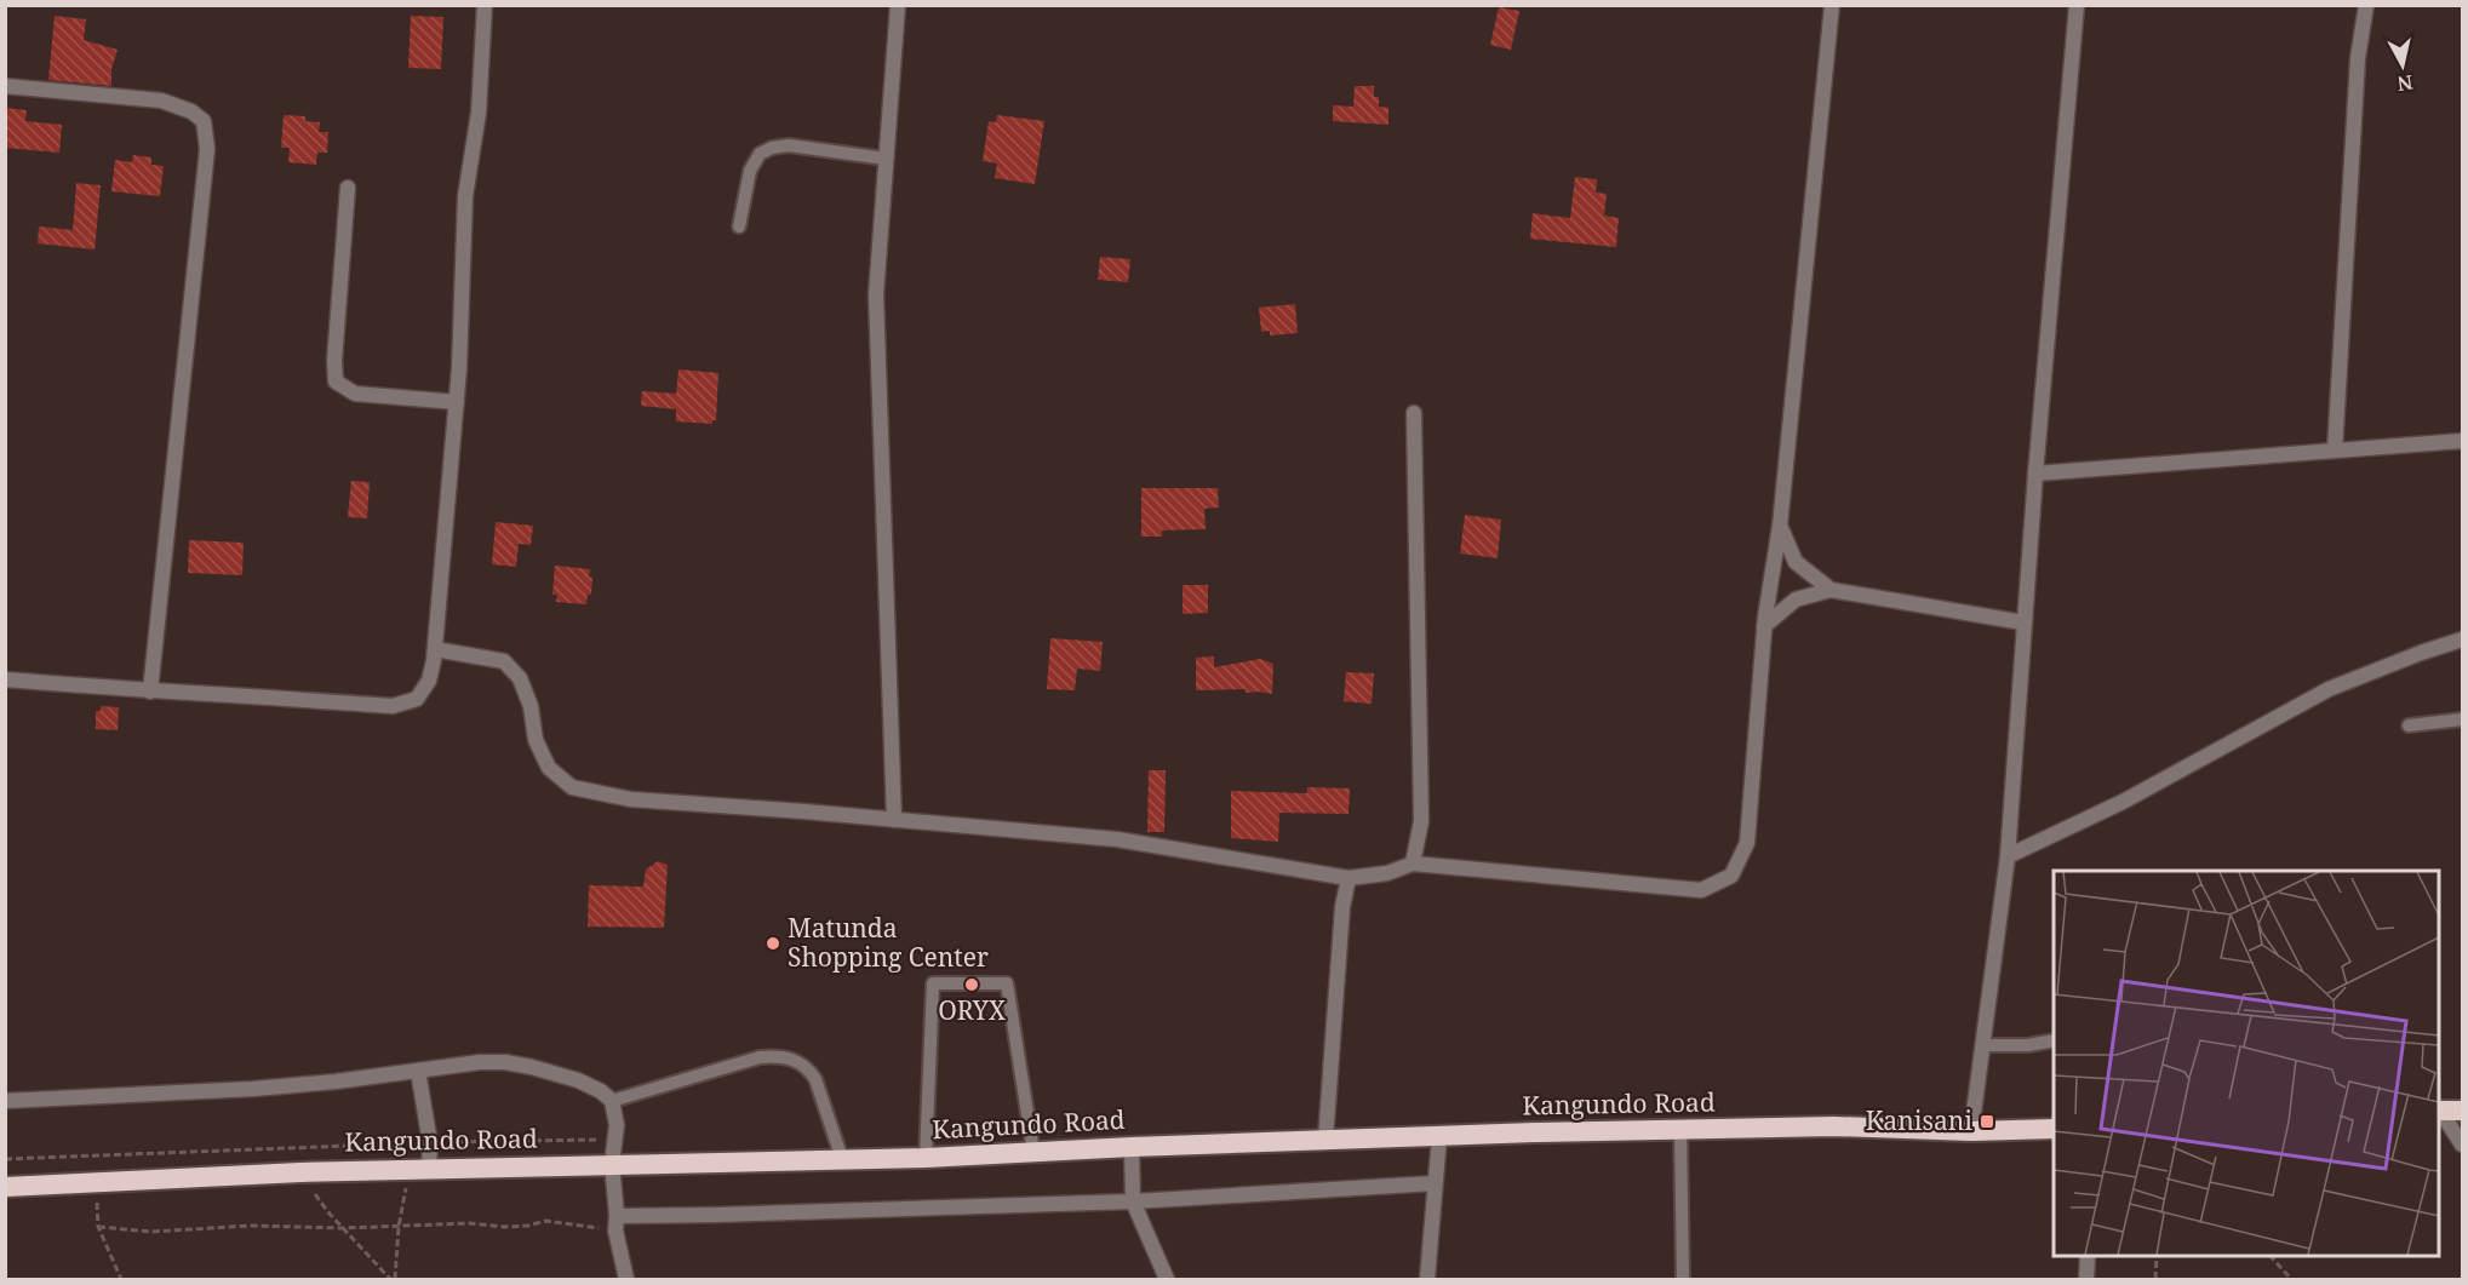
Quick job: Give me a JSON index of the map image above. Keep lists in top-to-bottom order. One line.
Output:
{"streets":{"highway":["Kangundo Road"]},"places":{"other":["Matunda Shopping Center","ORYX"],"transit":["Kanisani"]},"north":"bottom"}
